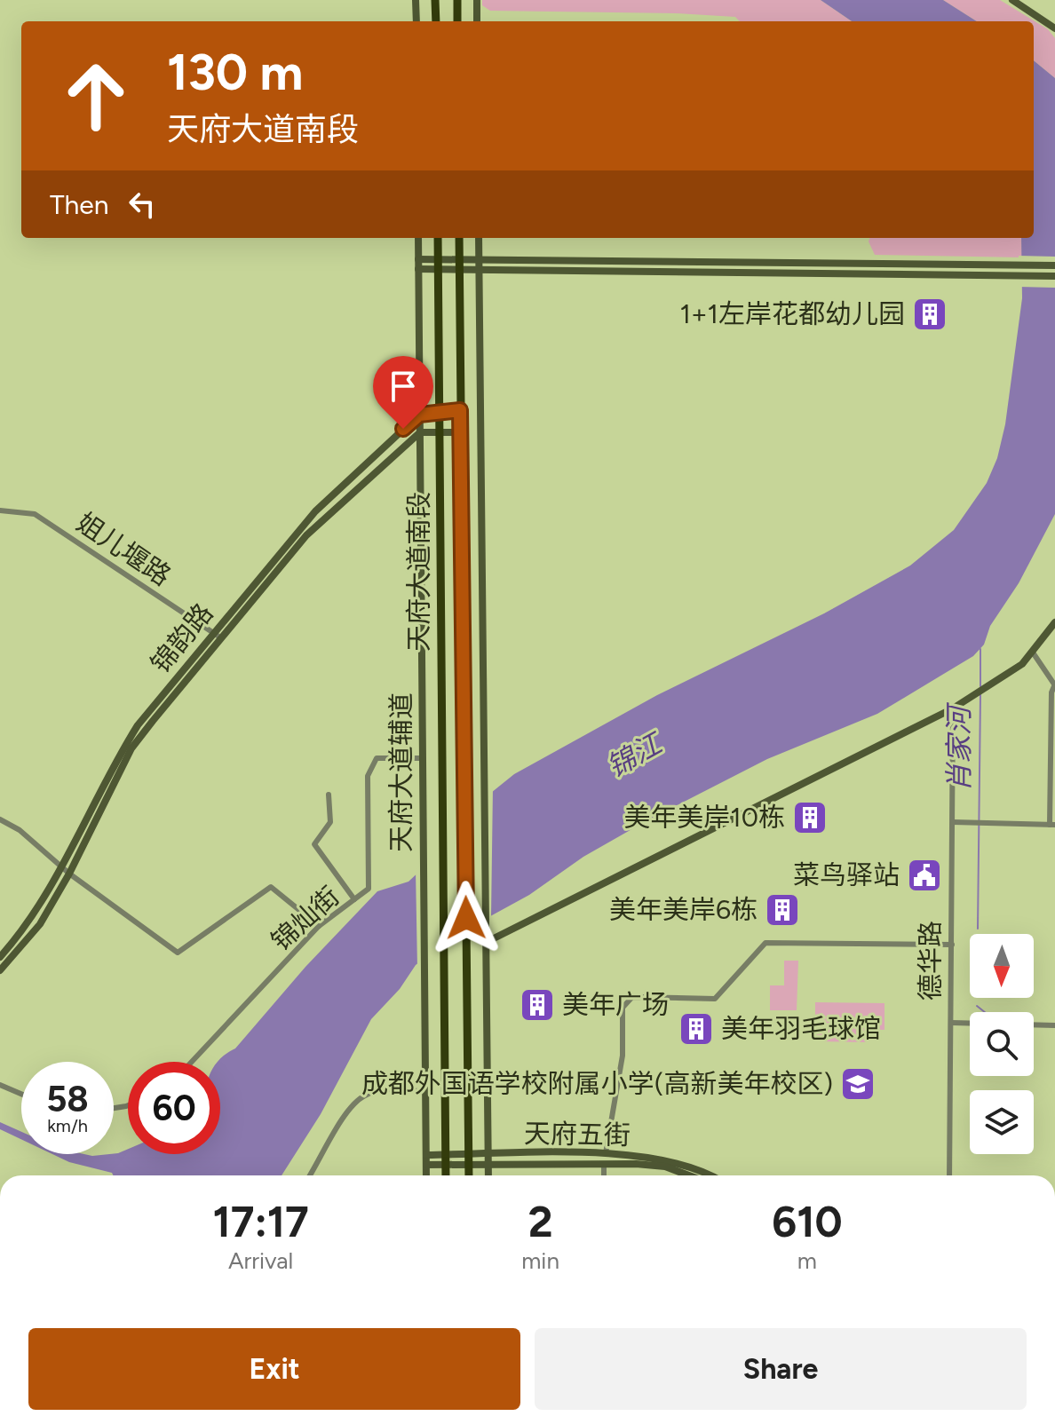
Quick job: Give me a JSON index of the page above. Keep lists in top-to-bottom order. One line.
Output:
{"streets":{"main road":["天府大道南段"],"street":["姐儿堰路","锦韵路","天府大道辅道","锦灿街","德华路","天府五街"]},"crossings":[["姐儿堰路","锦韵路"],["天府大道南段","天府五街"],["锦韵路","天府大道辅道"],["天府大道辅道","锦灿街"],["天府大道辅道","天府五街"]],"water":["肖家河","锦江"],"places":{"building":["1+1左岸花都幼儿园","美年美岸10栋","美年美岸6栋","美年广场","美年羽毛球馆"],"public building":["菜鸟驿站"],"school or university":["成都外国语学校附属小学(高新美年校区)"]},"north":"bottom","page":{"turn":["130 m","天府大道南段"],"then":"Then","speed":"58 km/h","limit":"60","eta":["17:17","Arrival","2","min","610","m"],"buttons":["Exit","Share"]}}
